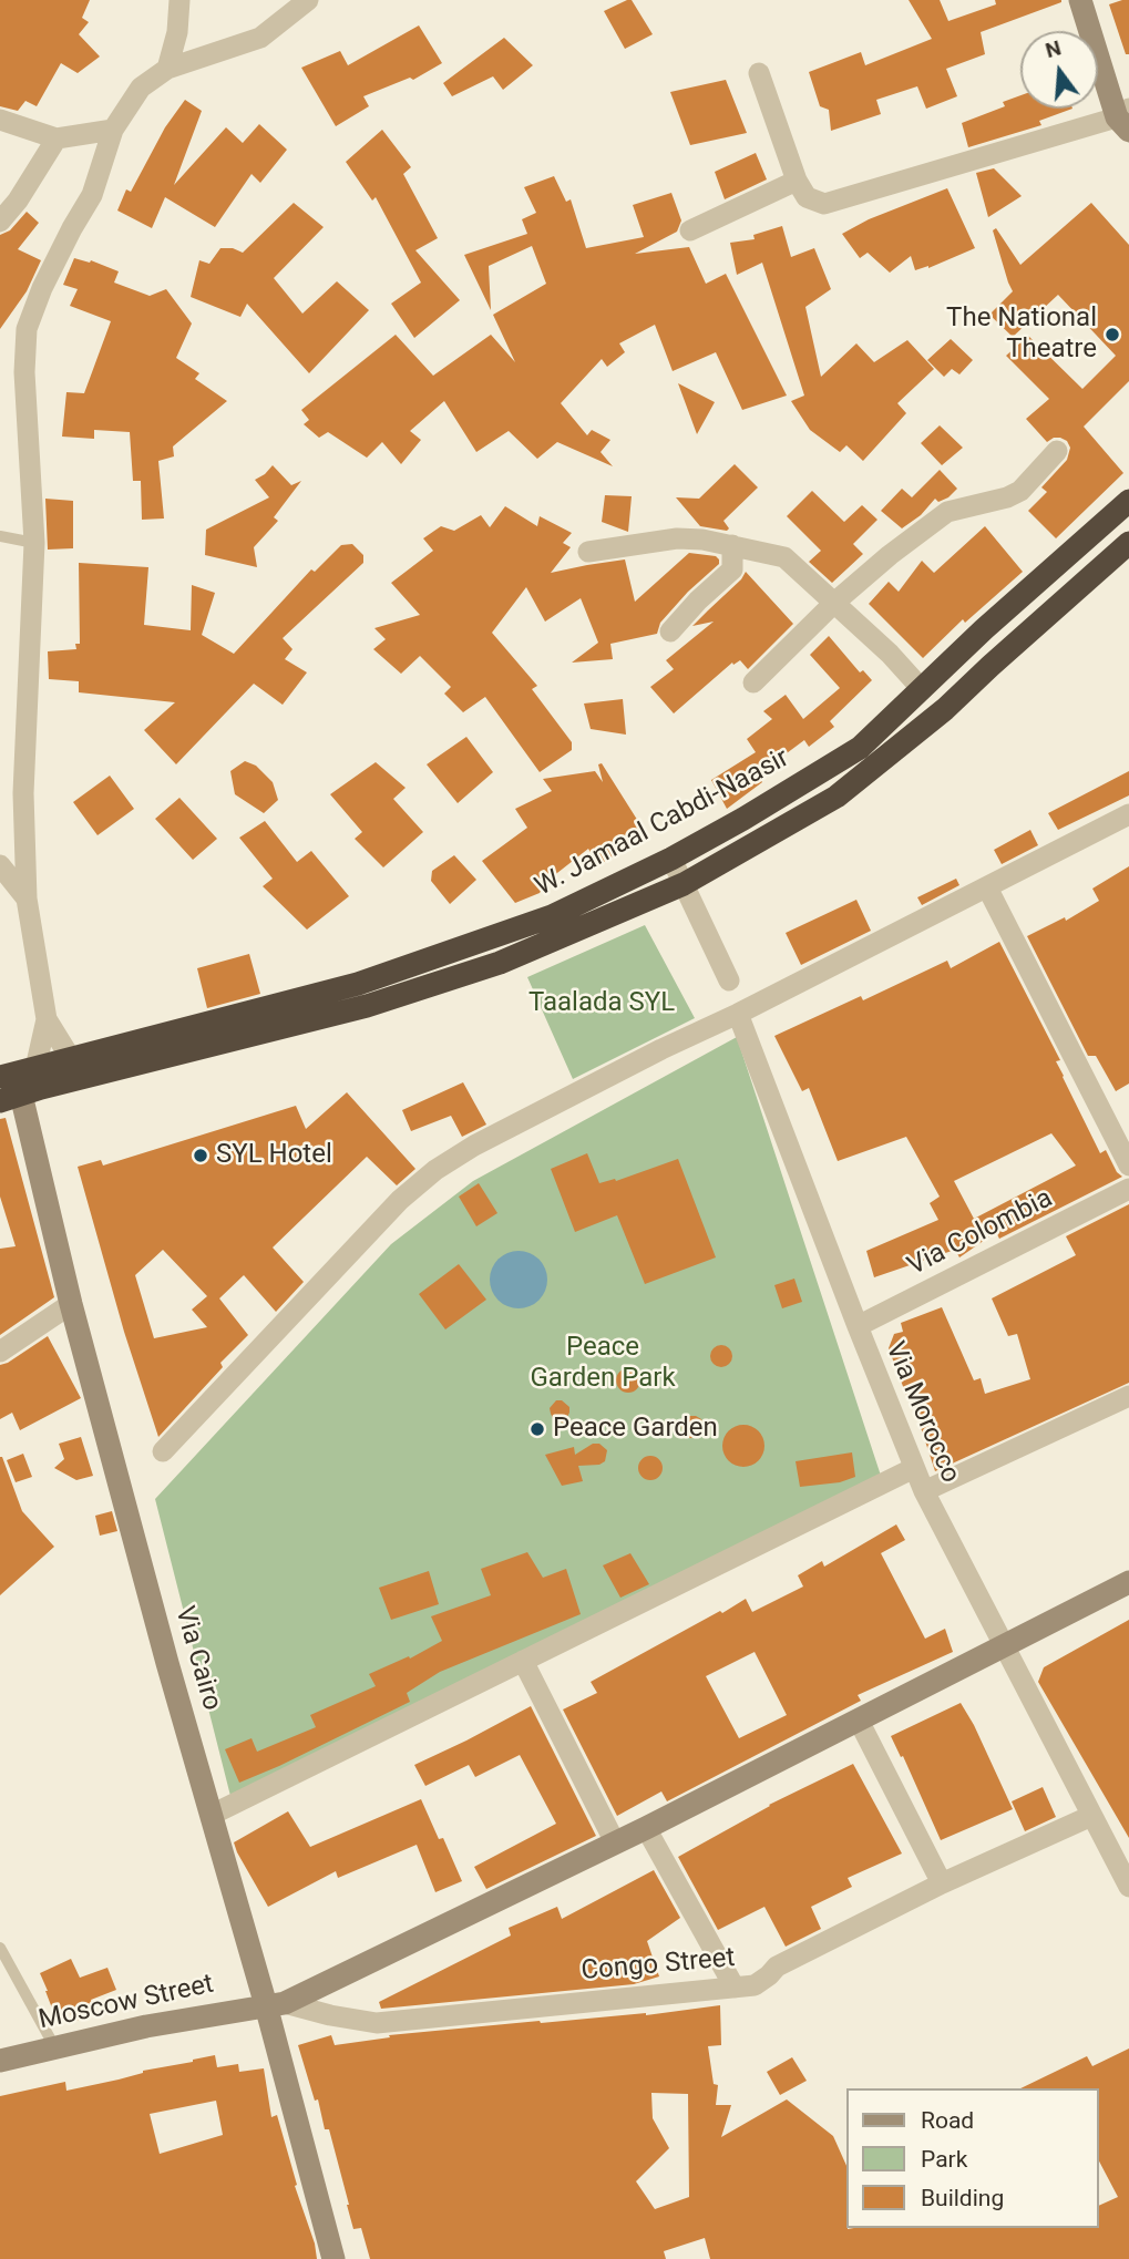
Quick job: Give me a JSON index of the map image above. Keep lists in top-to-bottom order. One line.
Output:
{"streets":{"highway":["W. Jamaal Cabdi-Naasir"],"street":["Via Colombia","Via Morocco","Via Cairo","Congo Street","Moscow Street"]},"crossings":[["W. Jamaal Cabdi-Naasir","Via Cairo"],["Via Colombia","Via Morocco"],["Via Morocco","Congo Street"],["Via Cairo","Congo Street"],["Via Cairo","Moscow Street"],["Congo Street","Moscow Street"]],"parks":["Taalada SYL","Peace Garden Park"],"places":["The National Theatre","SYL Hotel","Peace Garden"],"legend":["Road","Park","Building"],"north":"top"}
